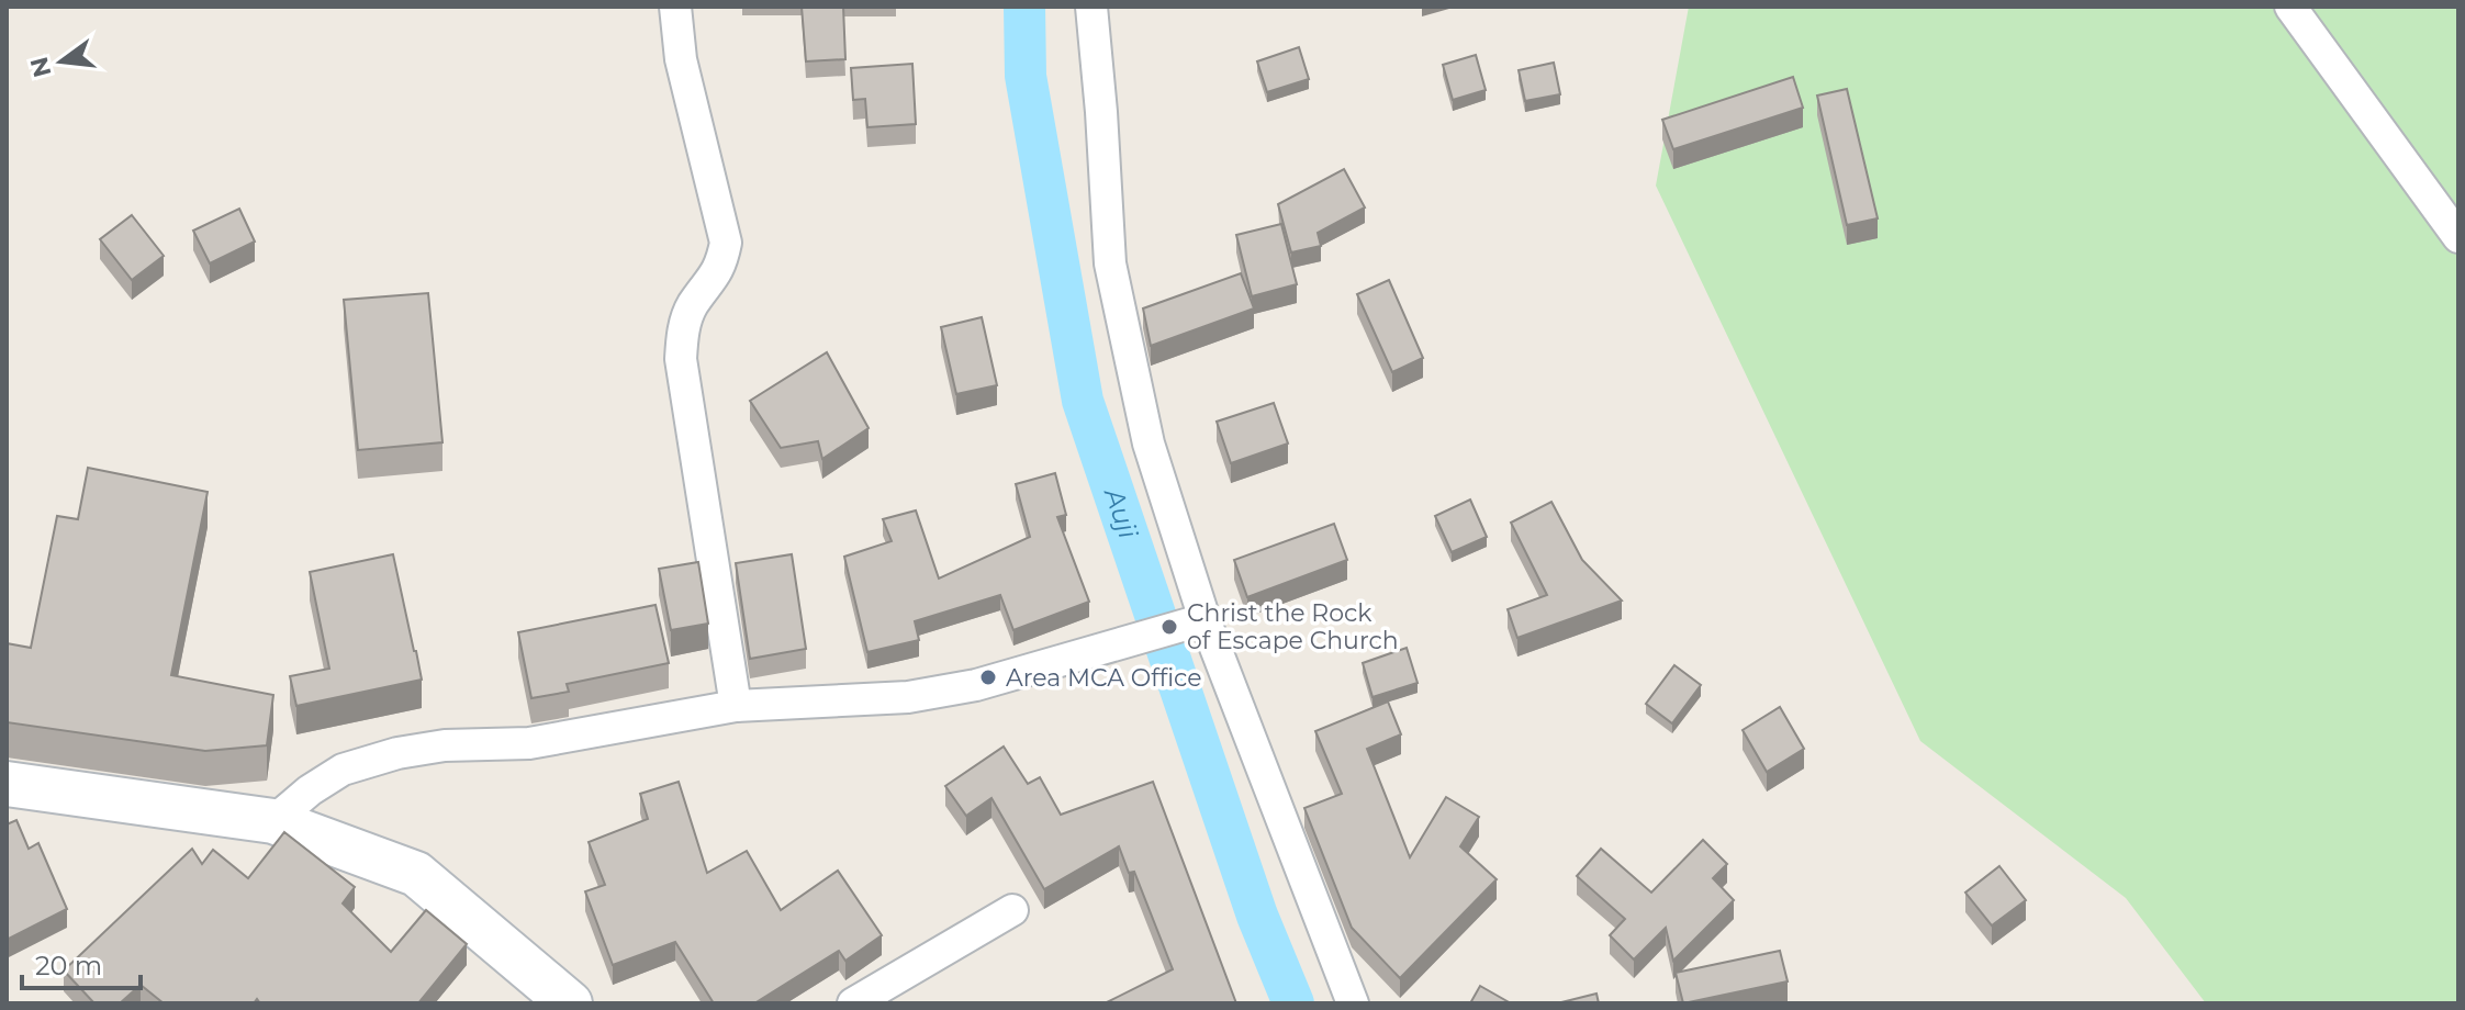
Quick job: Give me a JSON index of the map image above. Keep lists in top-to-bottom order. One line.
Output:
{"water":["Auji"],"places":["Christ the Rock of Escape Church","Area MCA Office"],"scale_bar":"20 m","north":"left"}
